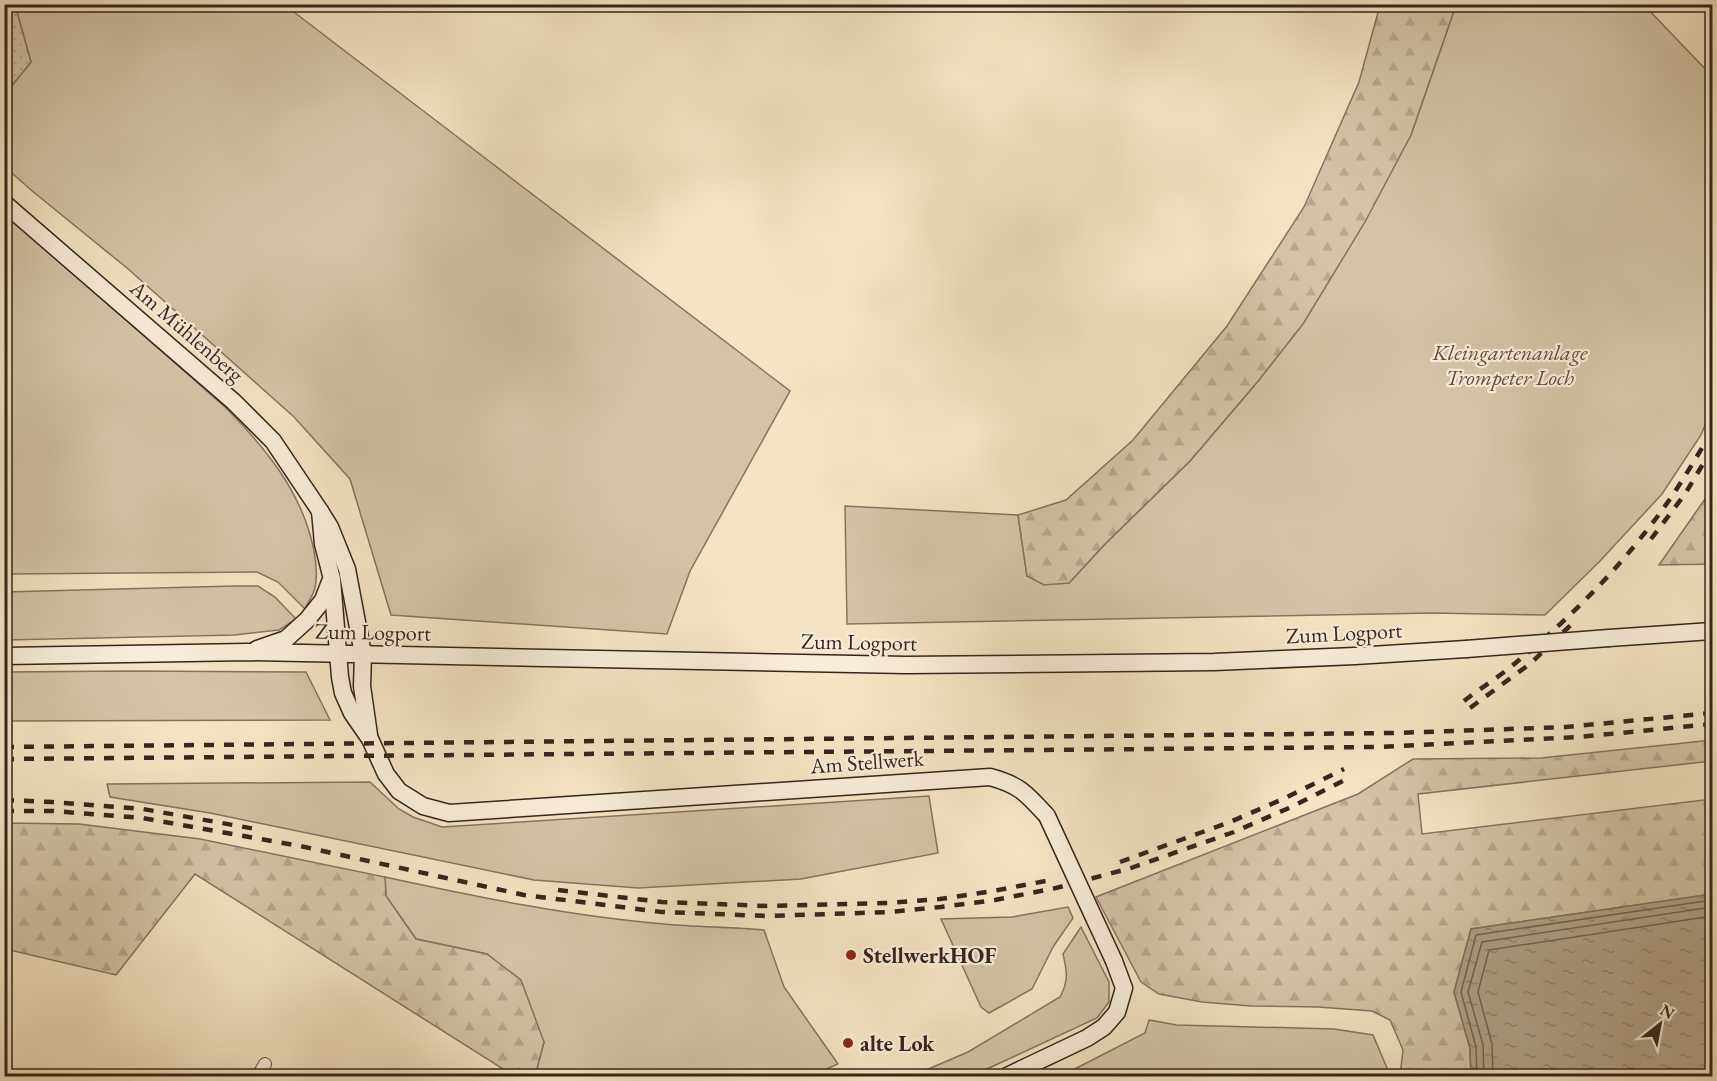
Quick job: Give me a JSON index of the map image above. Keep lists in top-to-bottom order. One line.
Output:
{"streets":{"street":["Am Mühlenberg","Zum Logport","Am Stellwerk"]},"crossings":[["Am Mühlenberg","Zum Logport"],["Am Mühlenberg","Am Stellwerk"],["Zum Logport","Am Stellwerk"]],"parks":["Kleingartenanlage Trompeter Loch"],"places":["StellwerkHOF","alte Lok"],"north":"top right"}
